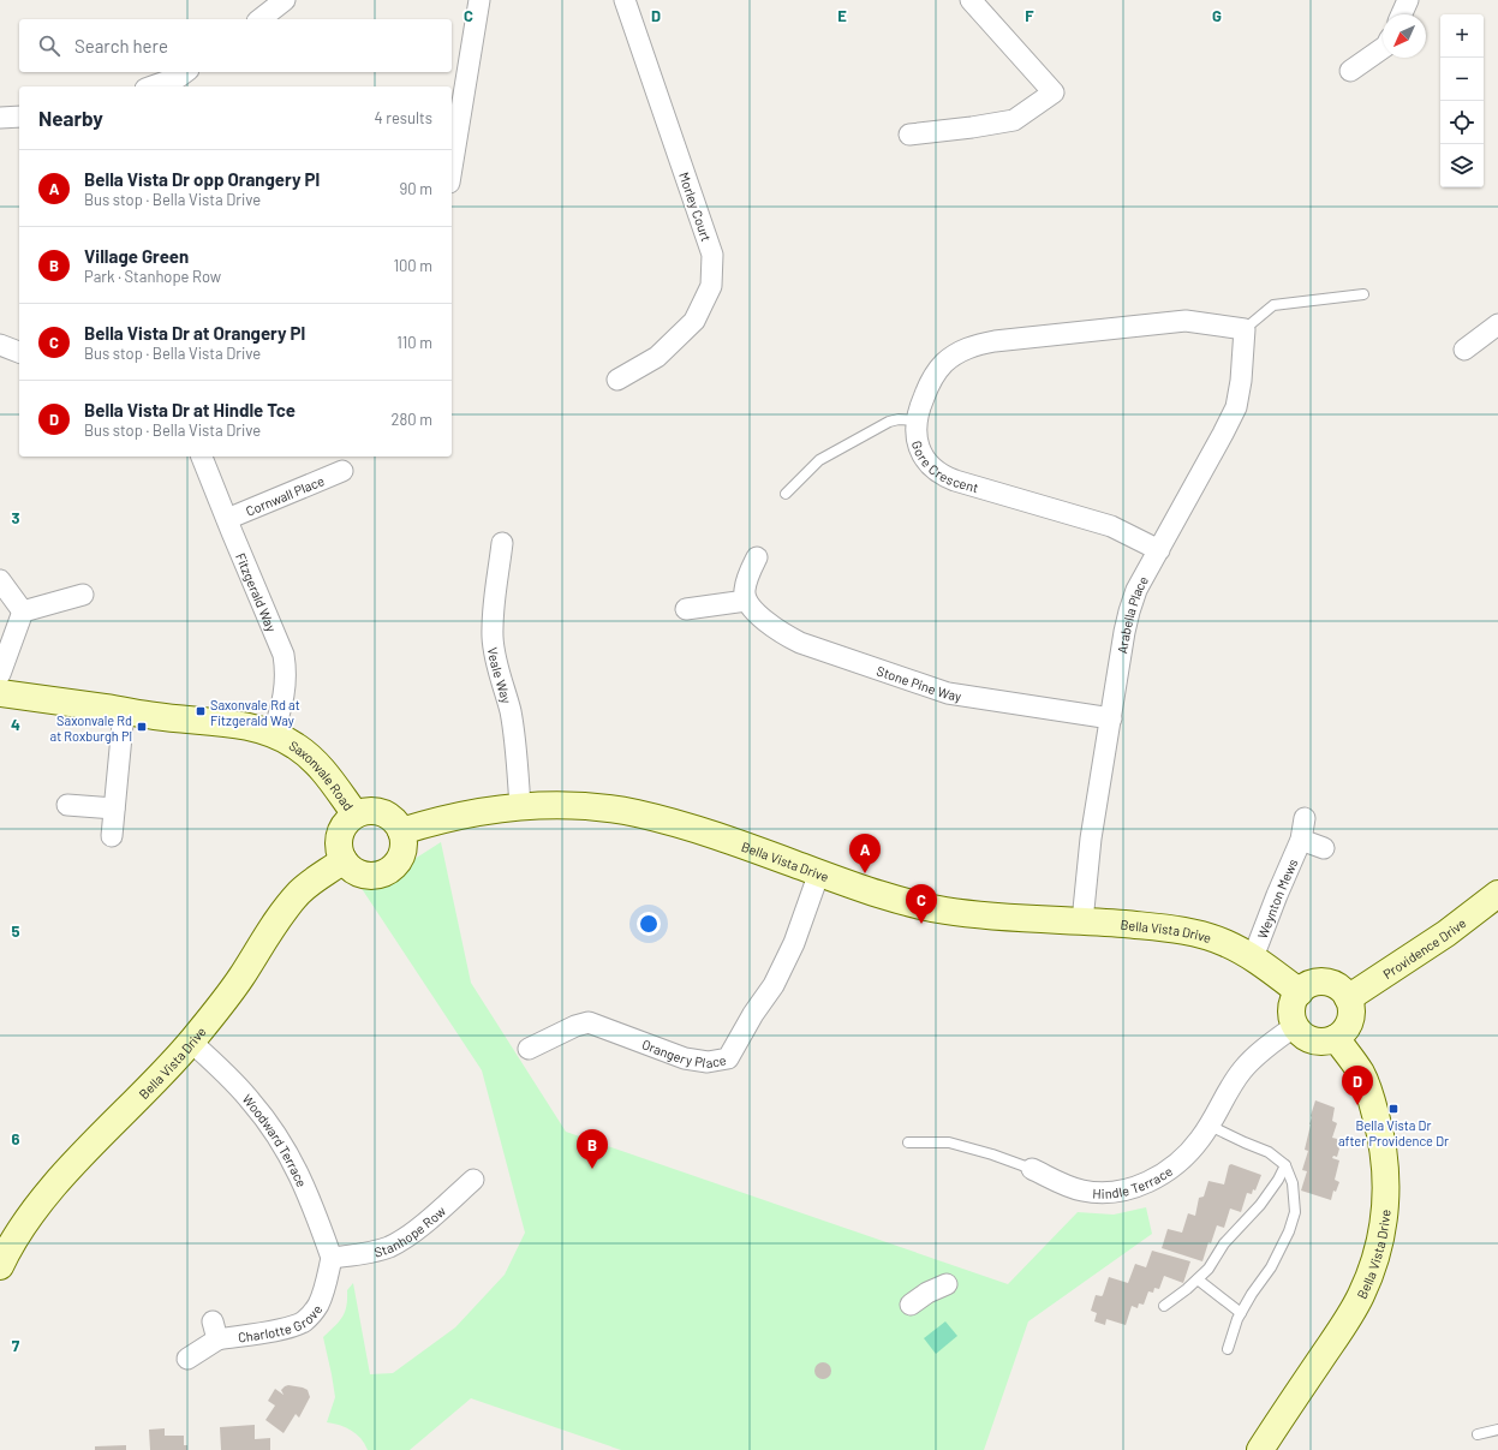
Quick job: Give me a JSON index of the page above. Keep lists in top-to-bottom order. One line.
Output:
{"streets":{"street":["Morley Court","Gore Crescent","Cornwall Place","Fitzgerald Way","Arabella Place","Veale Way","Stone Pine Way","Saxonvale Road","Bella Vista Drive","Weynton Mews","Providence Drive","Orangery Place","Woodward Terrace","Hindle Terrace","Stanhope Row","Charlotte Grove"]},"crossings":[["Gore Crescent","Arabella Place"],["Cornwall Place","Fitzgerald Way"],["Fitzgerald Way","Saxonvale Road"],["Arabella Place","Stone Pine Way"],["Arabella Place","Bella Vista Drive"],["Veale Way","Bella Vista Drive"],["Saxonvale Road","Bella Vista Drive"],["Bella Vista Drive","Weynton Mews"],["Bella Vista Drive","Providence Drive"],["Bella Vista Drive","Orangery Place"],["Bella Vista Drive","Woodward Terrace"],["Bella Vista Drive","Hindle Terrace"],["Providence Drive","Hindle Terrace"],["Woodward Terrace","Stanhope Row"],["Woodward Terrace","Charlotte Grove"],["Stanhope Row","Charlotte Grove"]],"places":{"transit":["Saxonvale Rd at Fitzgerald Way","Saxonvale Rd at Roxburgh Pl","Bella Vista Dr after Providence Dr"]},"north":"bottom left","page":{"map_buttons":["+","−"],"search":"Search here","heading":["Nearby","4 results"],"list":[{"mark":"A","name":"Bella Vista Dr opp Orangery Pl","note":"Bus stop · Bella Vista Drive","value":"90 m"},{"mark":"B","name":"Village Green","note":"Park · Stanhope Row","value":"100 m"},{"mark":"C","name":"Bella Vista Dr at Orangery Pl","note":"Bus stop · Bella Vista Drive","value":"110 m"},{"mark":"D","name":"Bella Vista Dr at Hindle Tce","note":"Bus stop · Bella Vista Drive","value":"280 m"}],"pins":["A","C","D","B"]},"grid":{"columns":["C","D","E","F","G"],"rows":["3","4","5","6","7"]}}
